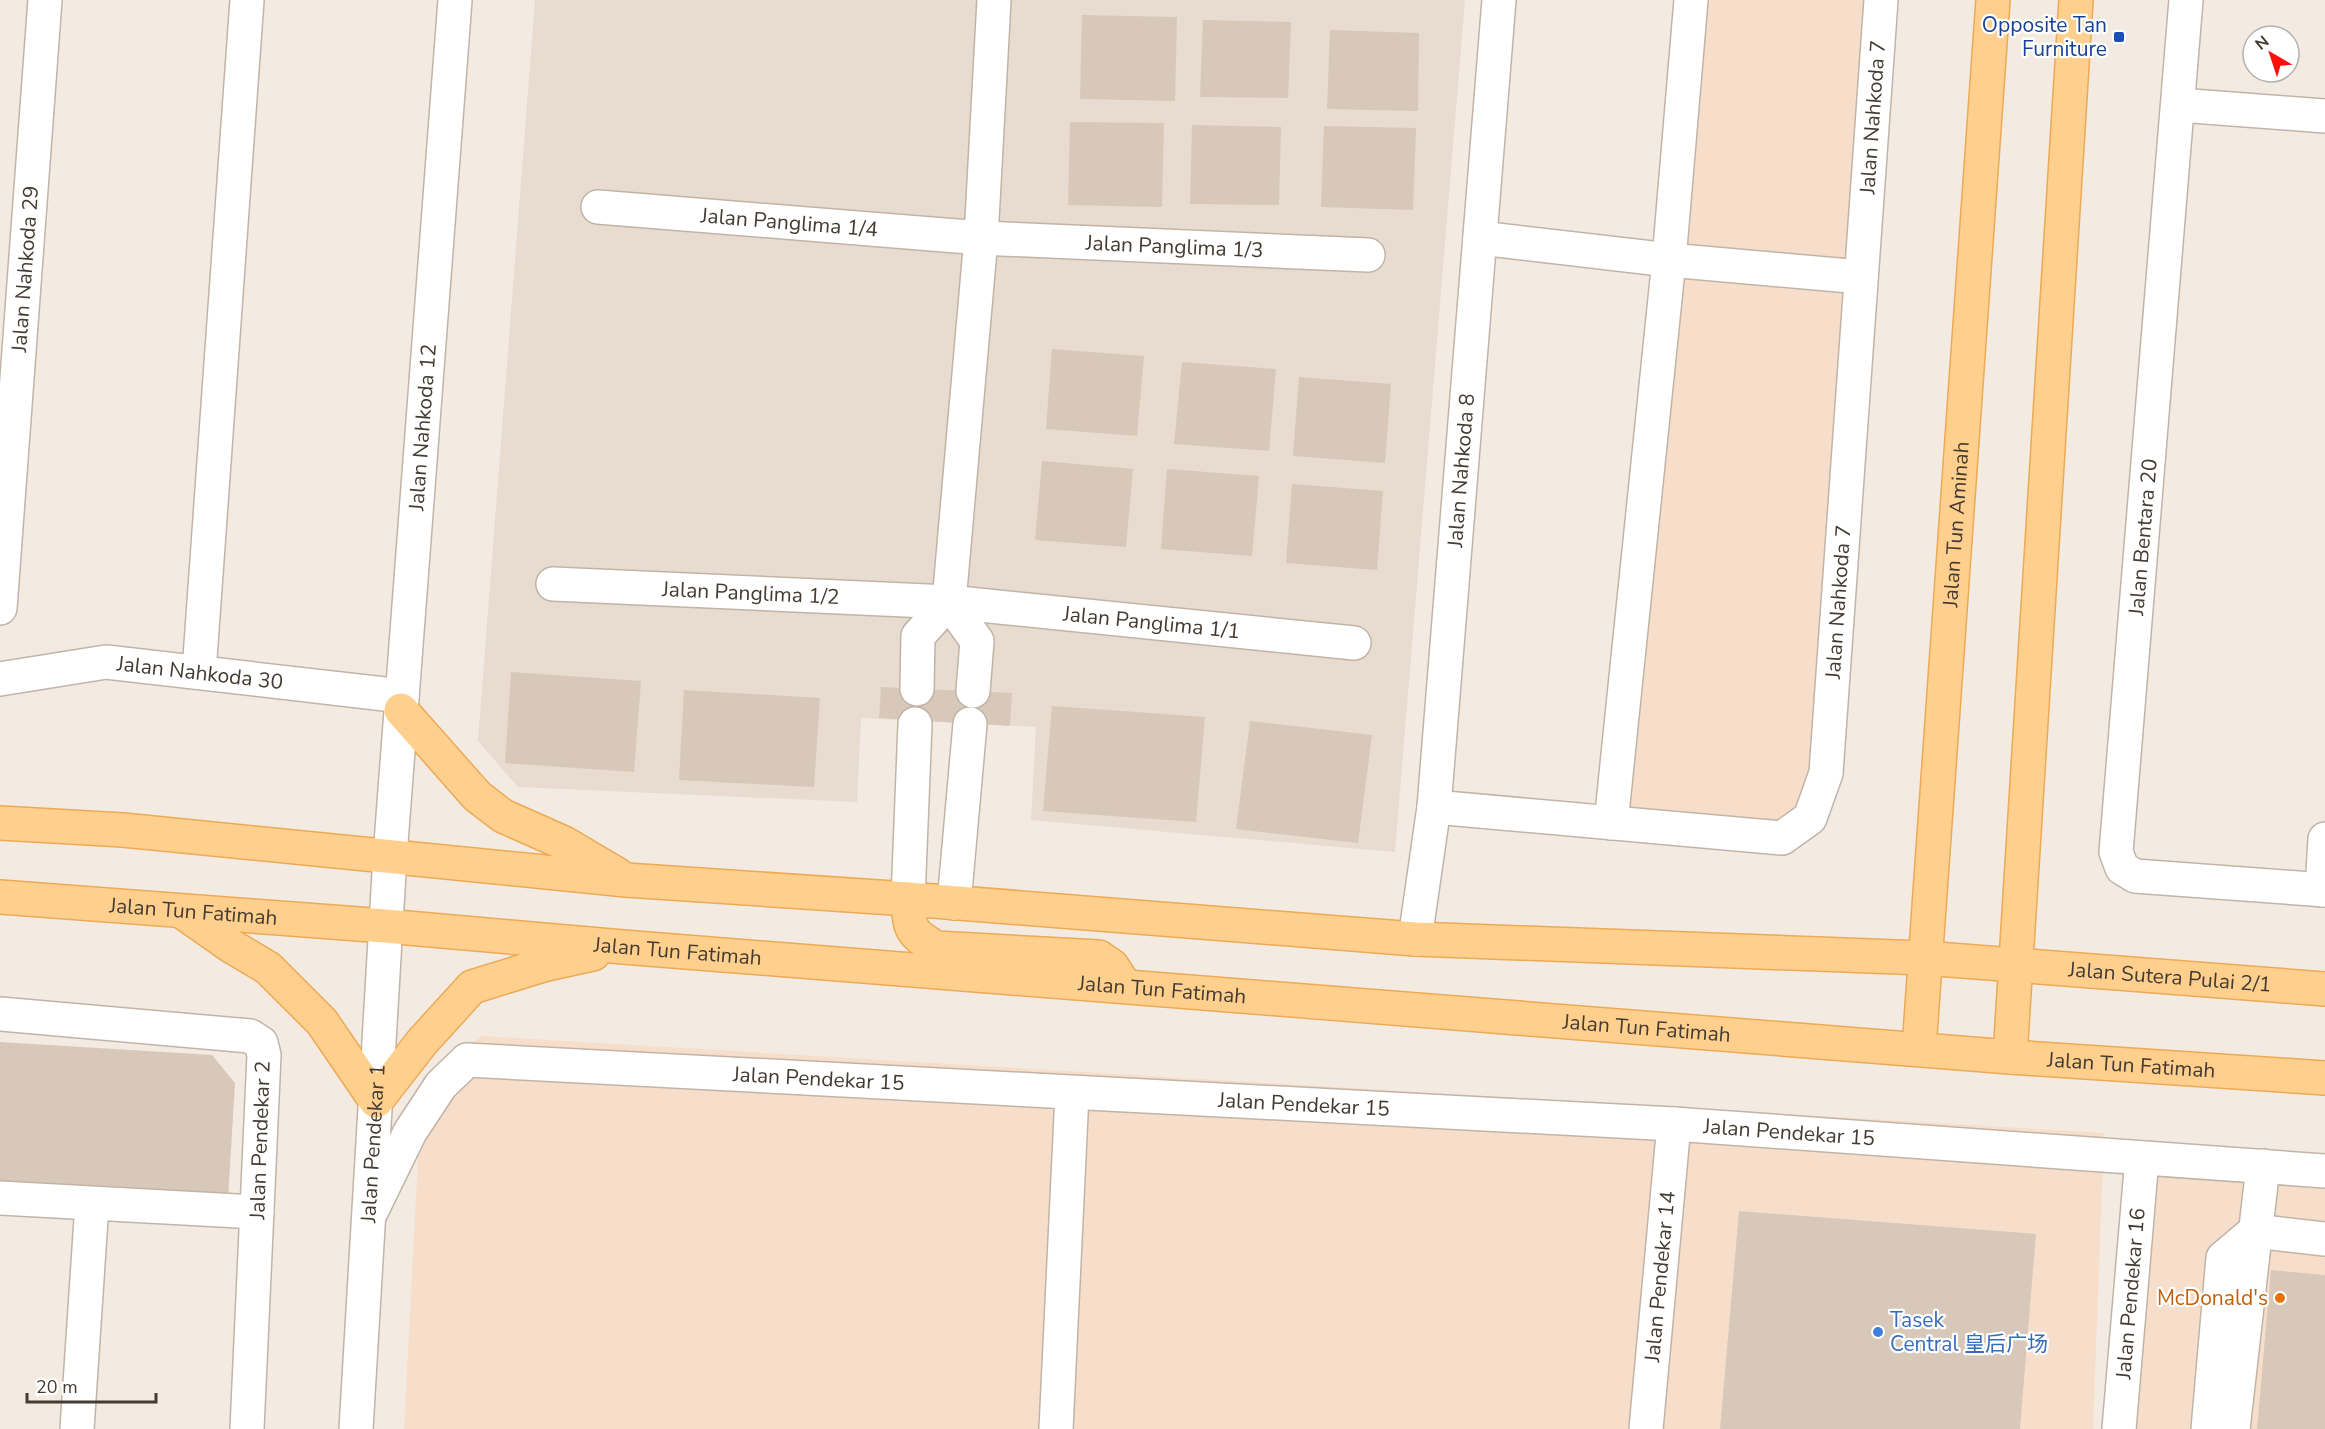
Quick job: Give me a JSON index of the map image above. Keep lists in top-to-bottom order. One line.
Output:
{"streets":{"main road":["Jalan Tun Aminah","Jalan Tun Fatimah","Jalan Sutera Pulai 2/1"],"street":["Jalan Nahkoda 7","Jalan Panglima 1/4","Jalan Panglima 1/3","Jalan Nahkoda 29","Jalan Nahkoda 12","Jalan Nahkoda 8","Jalan Bentara 20","Jalan Panglima 1/2","Jalan Panglima 1/1","Jalan Nahkoda 30","Jalan Pendekar 15","Jalan Pendekar 2","Jalan Pendekar 1","Jalan Pendekar 14","Jalan Pendekar 16"]},"crossings":[["Jalan Nahkoda 7","Jalan Nahkoda 8"],["Jalan Panglima 1/4","Jalan Panglima 1/3"],["Jalan Nahkoda 12","Jalan Nahkoda 30"],["Jalan Nahkoda 12","Jalan Pendekar 1"],["Jalan Tun Aminah","Jalan Tun Fatimah"],["Jalan Panglima 1/2","Jalan Panglima 1/1"],["Jalan Tun Fatimah","Jalan Pendekar 1"],["Jalan Pendekar 15","Jalan Pendekar 1"],["Jalan Pendekar 15","Jalan Pendekar 14"],["Jalan Pendekar 15","Jalan Pendekar 16"]],"places":{"transit":["Opposite Tan Furniture"],"other":["McDonald's","Tasek Central 皇后广场"]},"scale_bar":"20 m","north":"top left"}
